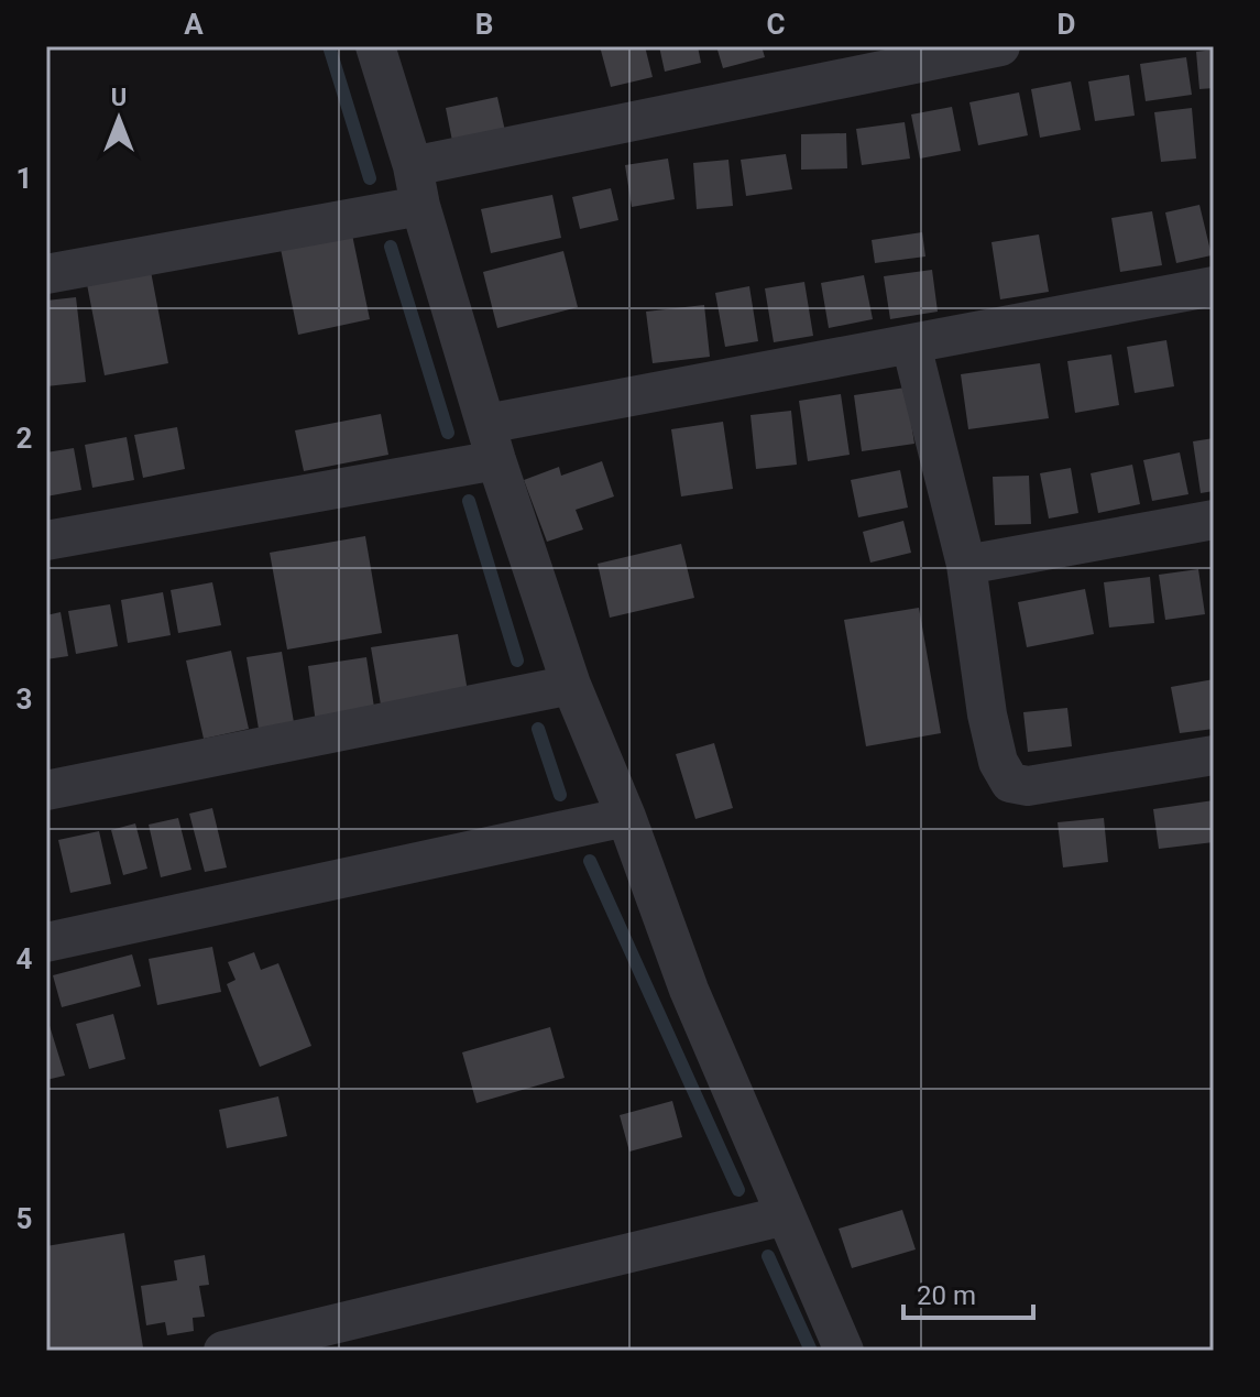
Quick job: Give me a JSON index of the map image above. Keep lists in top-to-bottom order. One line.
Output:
{"scale_bar":"20 m","north":"top","grid":{"columns":["A","B","C","D"],"rows":["1","2","3","4","5"]}}
